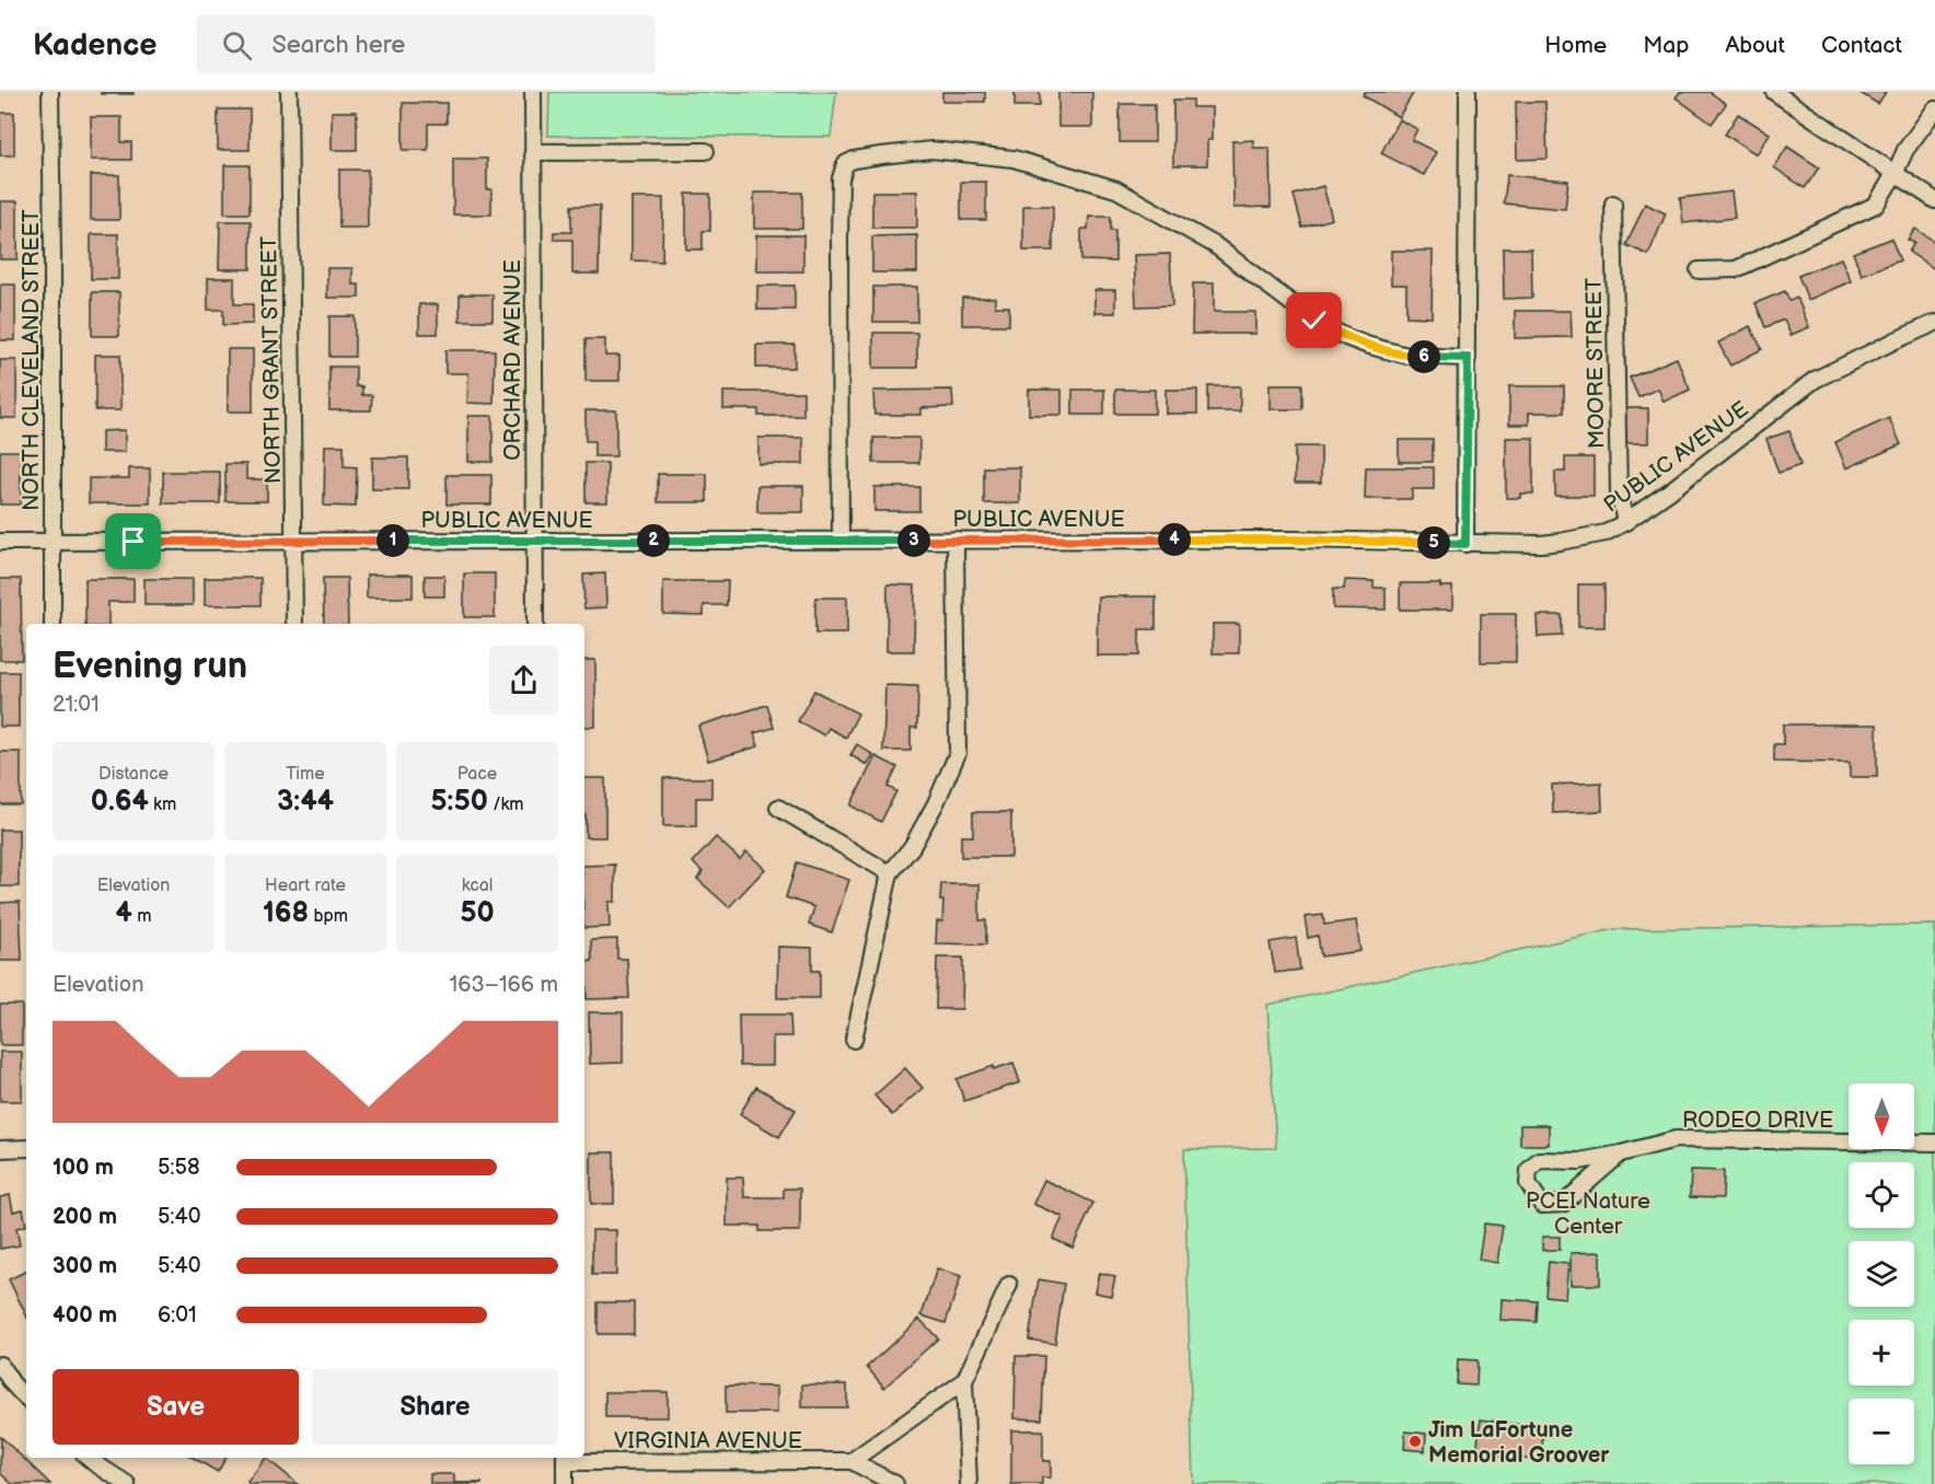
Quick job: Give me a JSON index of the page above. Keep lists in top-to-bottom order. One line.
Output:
{"streets":{"street":["NORTH CLEVELAND STREET","NORTH GRANT STREET","ORCHARD AVENUE","MOORE STREET","PUBLIC AVENUE","RODEO DRIVE","VIRGINIA AVENUE"]},"crossings":[["NORTH CLEVELAND STREET","PUBLIC AVENUE"],["NORTH GRANT STREET","PUBLIC AVENUE"],["ORCHARD AVENUE","PUBLIC AVENUE"],["MOORE STREET","PUBLIC AVENUE"]],"parks":["PCEI Nature Center"],"places":["Jim LaFortune Memorial Groover"],"north":"bottom","page":{"header":"Kadence","search":"Search here","nav":["Home","Map","About","Contact"],"pins":["6","4","1","2","3","5"],"heading":["Evening run","21:01"],"stats":[["Distance","0.64 km"],["Time","3:44"],["Pace","5:50 /km"],["Elevation","4 m"],["Heart rate","168 bpm"],["kcal","50"]],"chart":["Elevation","163–166 m"],"map_buttons":["+","−"],"list":[{"name":"100 m","note":"5:58"},{"name":"200 m","note":"5:40"},{"name":"300 m","note":"5:40"},{"name":"400 m","note":"6:01"}],"buttons":["Save","Share"]}}
